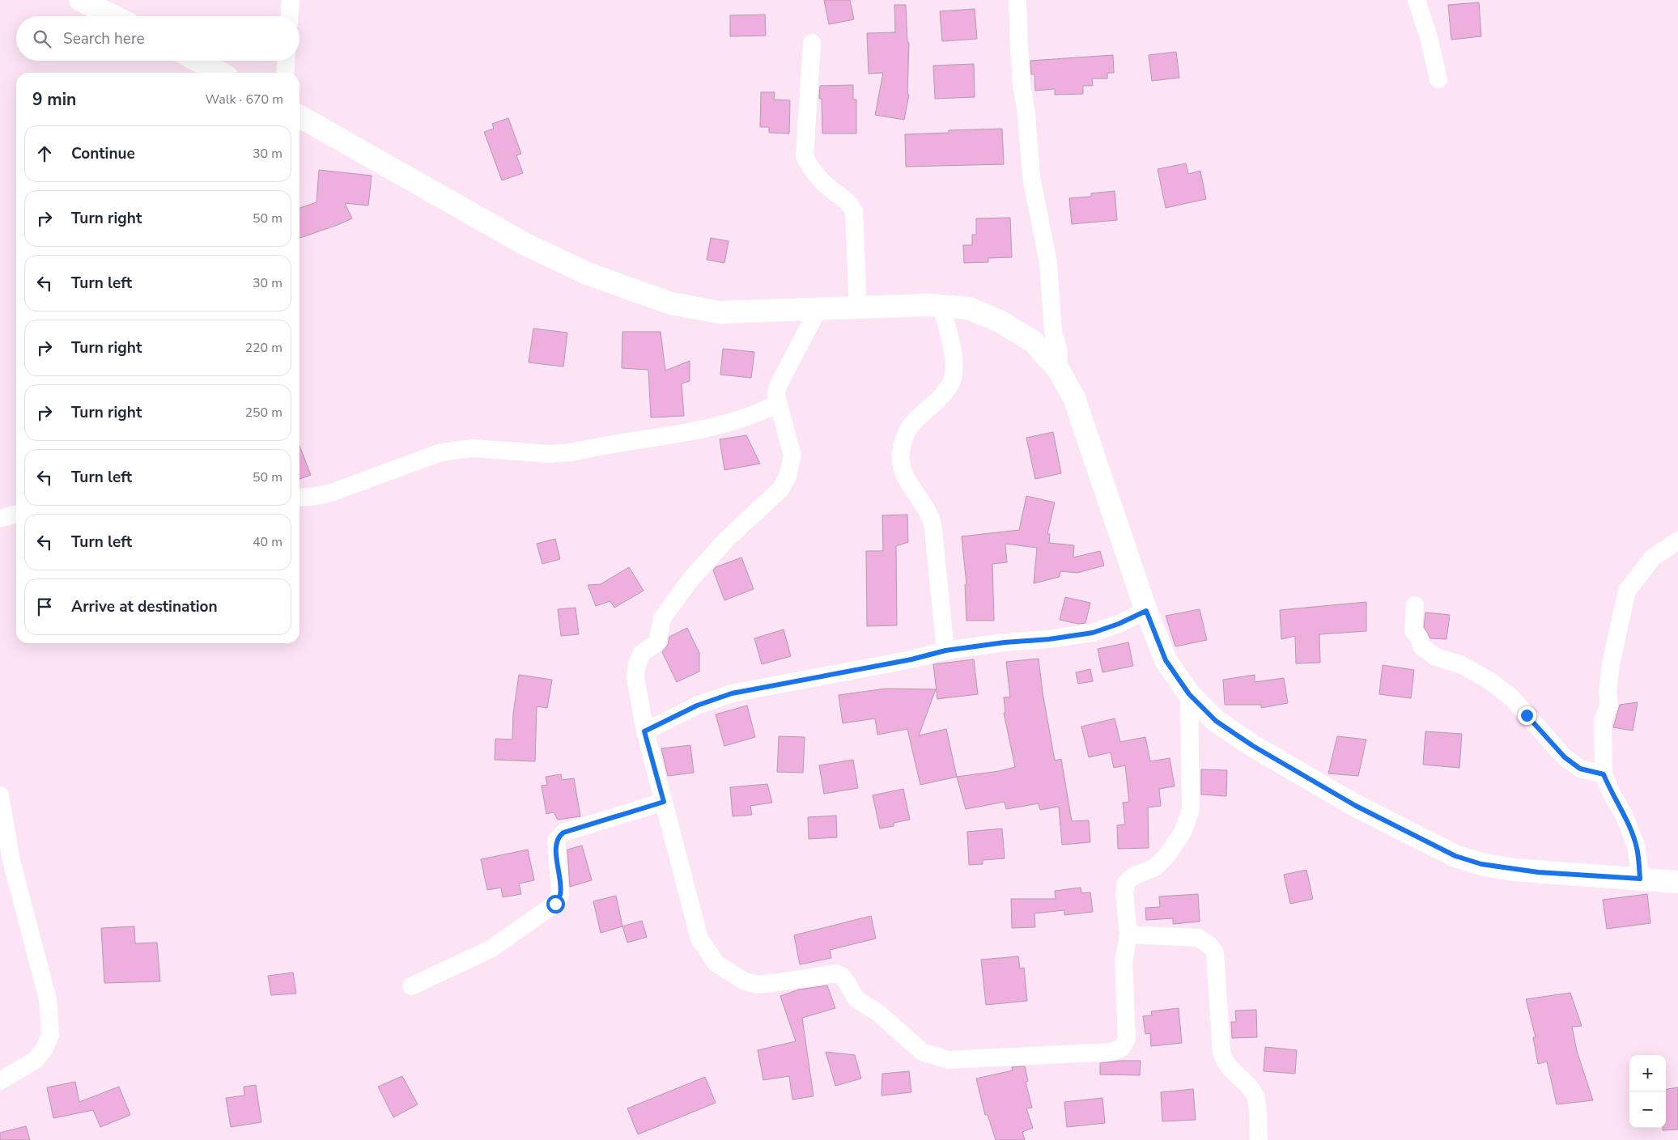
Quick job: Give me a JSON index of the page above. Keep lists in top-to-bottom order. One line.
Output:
{"page":{"search":"Search here","heading":["9 min","Walk · 670 m"],"list":[["Continue","30 m"],["Turn right","50 m"],["Turn left","30 m"],["Turn right","220 m"],["Turn right","250 m"],["Turn left","50 m"],["Turn left","40 m"],"Arrive at destination"],"map_buttons":["+","−"]}}
